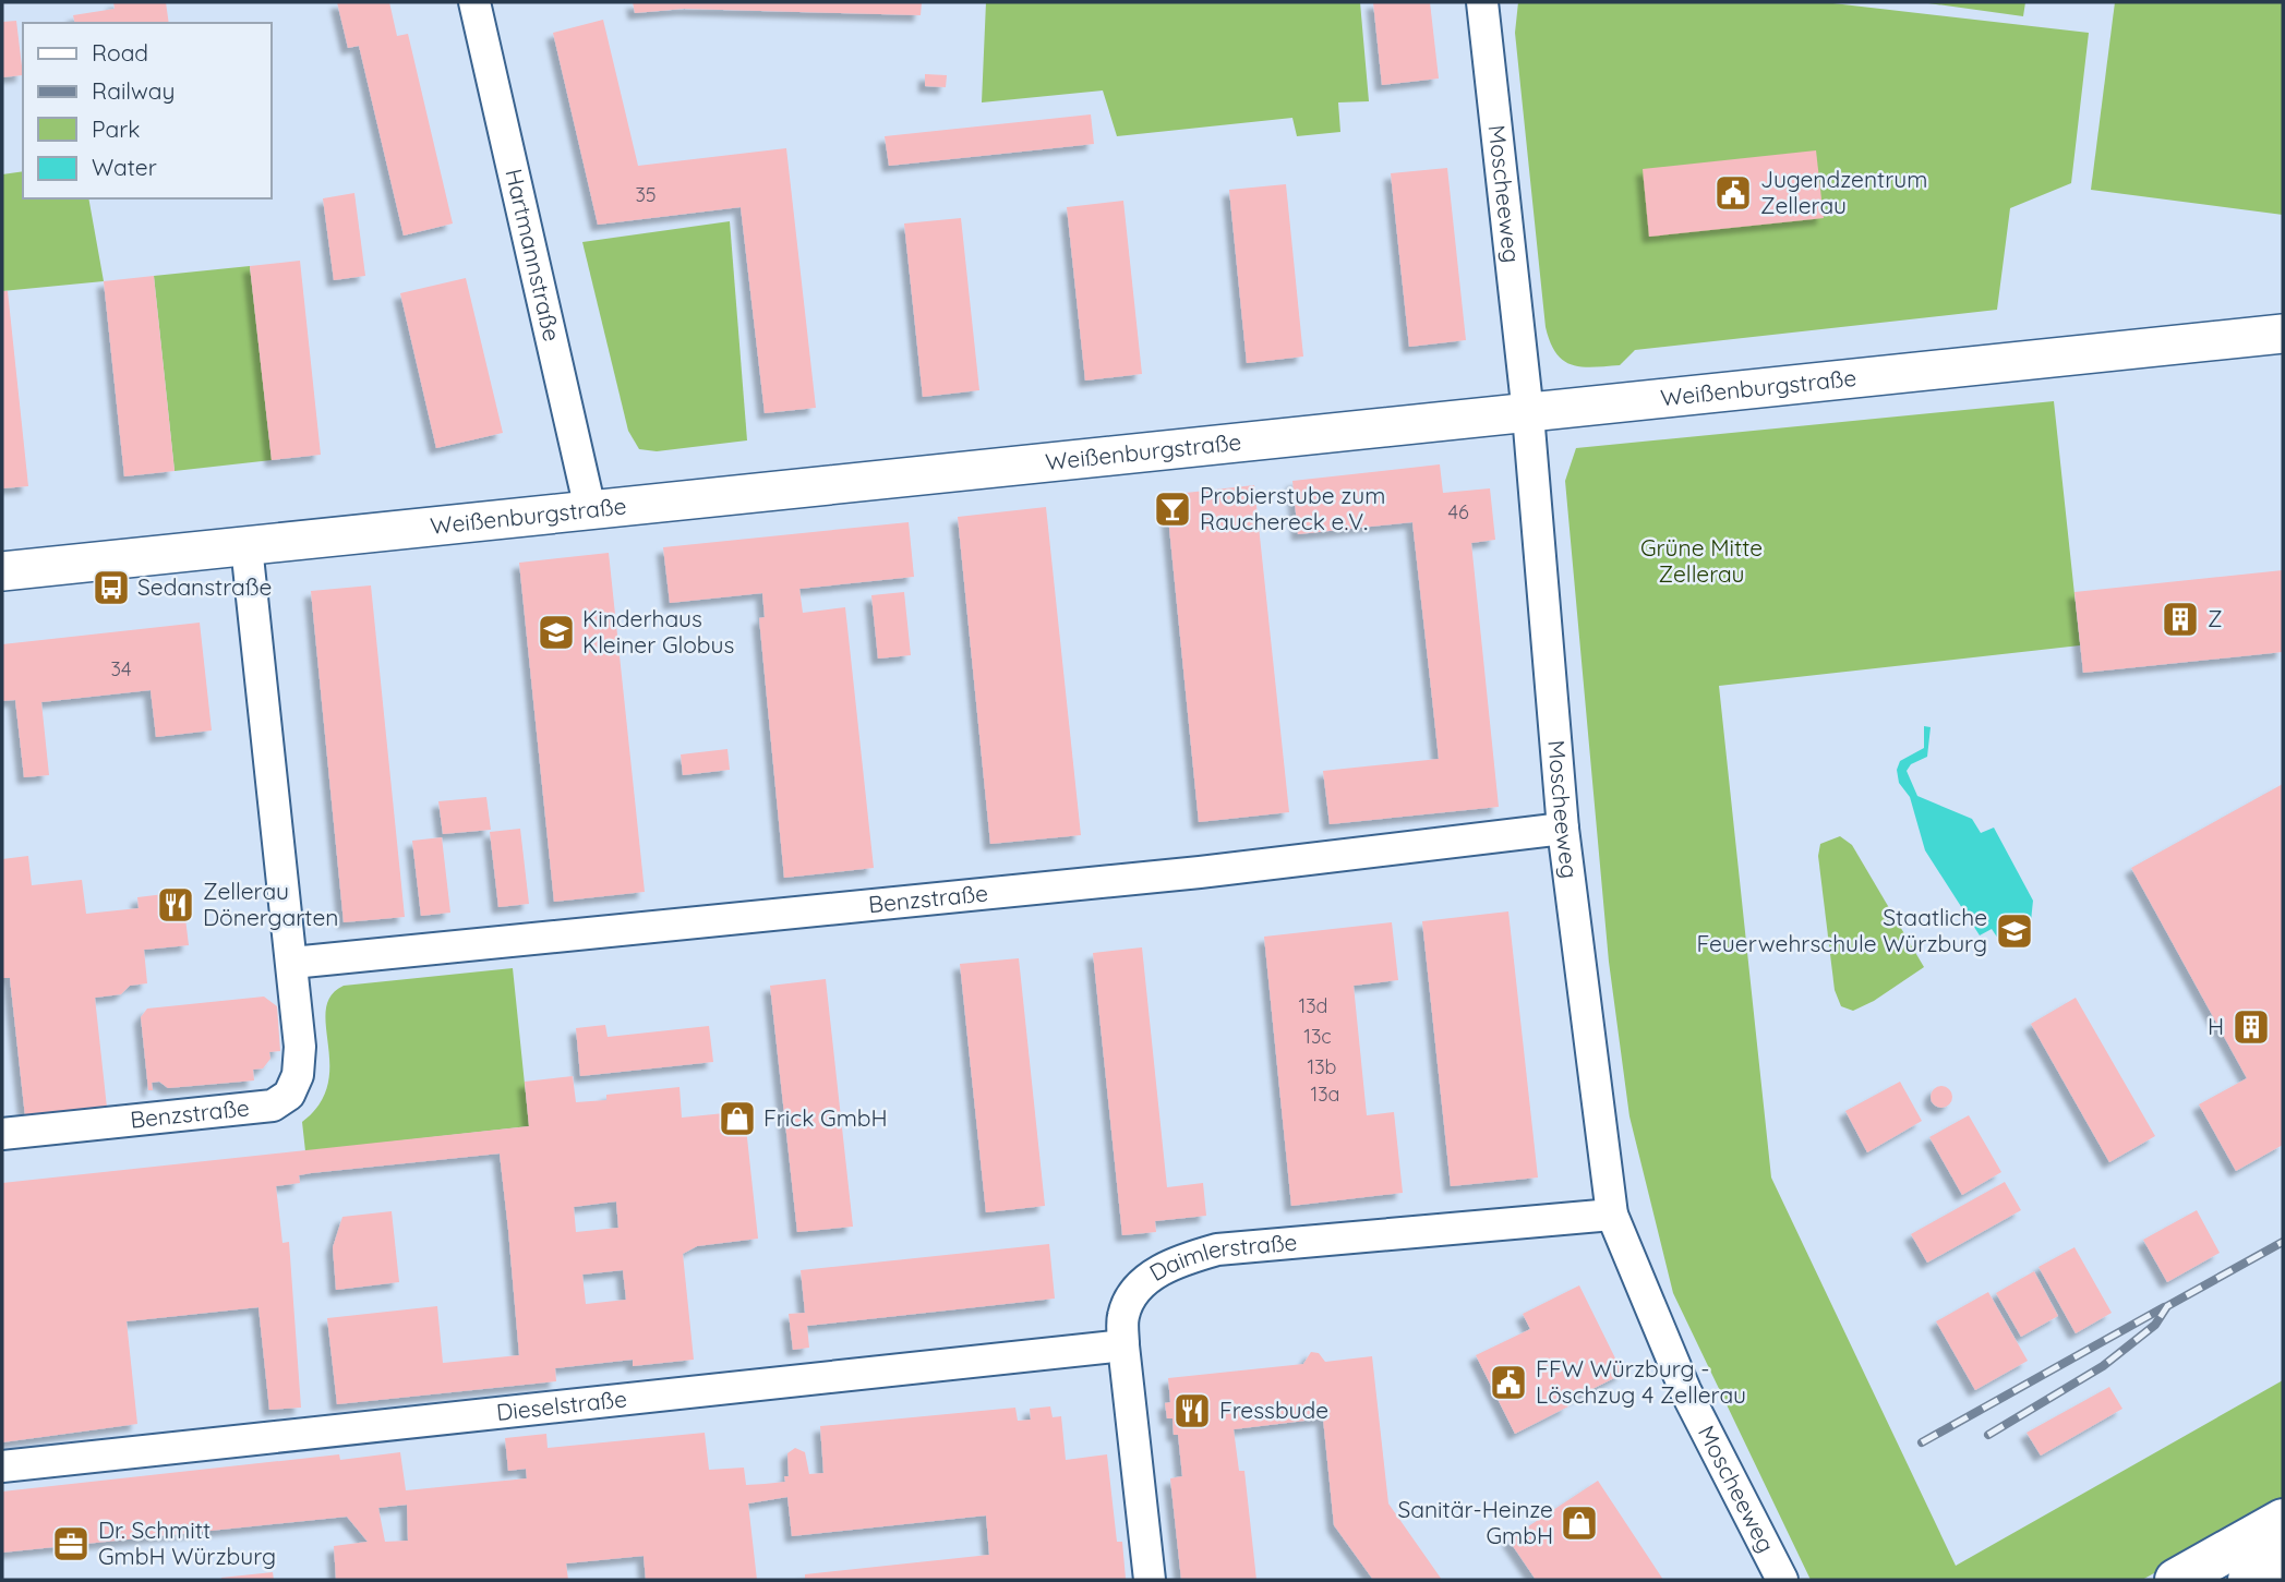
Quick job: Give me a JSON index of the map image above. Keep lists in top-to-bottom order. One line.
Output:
{"streets":{"street":["Moscheeweg","Hartmannstraße","Weißenburgstraße","Benzstraße","Daimlerstraße","Dieselstraße"]},"crossings":[["Moscheeweg","Weißenburgstraße"],["Moscheeweg","Benzstraße"],["Moscheeweg","Daimlerstraße"],["Hartmannstraße","Weißenburgstraße"],["Weißenburgstraße","Benzstraße"],["Daimlerstraße","Dieselstraße"]],"parks":["Grüne Mitte Zellerau"],"places":{"public building":["Jugendzentrum Zellerau","FFW Würzburg - Löschzug 4 Zellerau"],"bar":["Probierstube zum Rauchereck e.V."],"bus stop":["Sedanstraße"],"building":["Z","H"],"school or university":["Kinderhaus Kleiner Globus","Staatliche Feuerwehrschule Würzburg"],"restaurant":["Zellerau Dönergarten","Fressbude"],"shop":["Frick GmbH","Sanitär-Heinze GmbH"],"office":["Dr. Schmitt GmbH Würzburg"]},"house_numbers":["35","46","34","13d","13c","13b","13a"],"legend":["Road","Railway","Park","Water"]}
